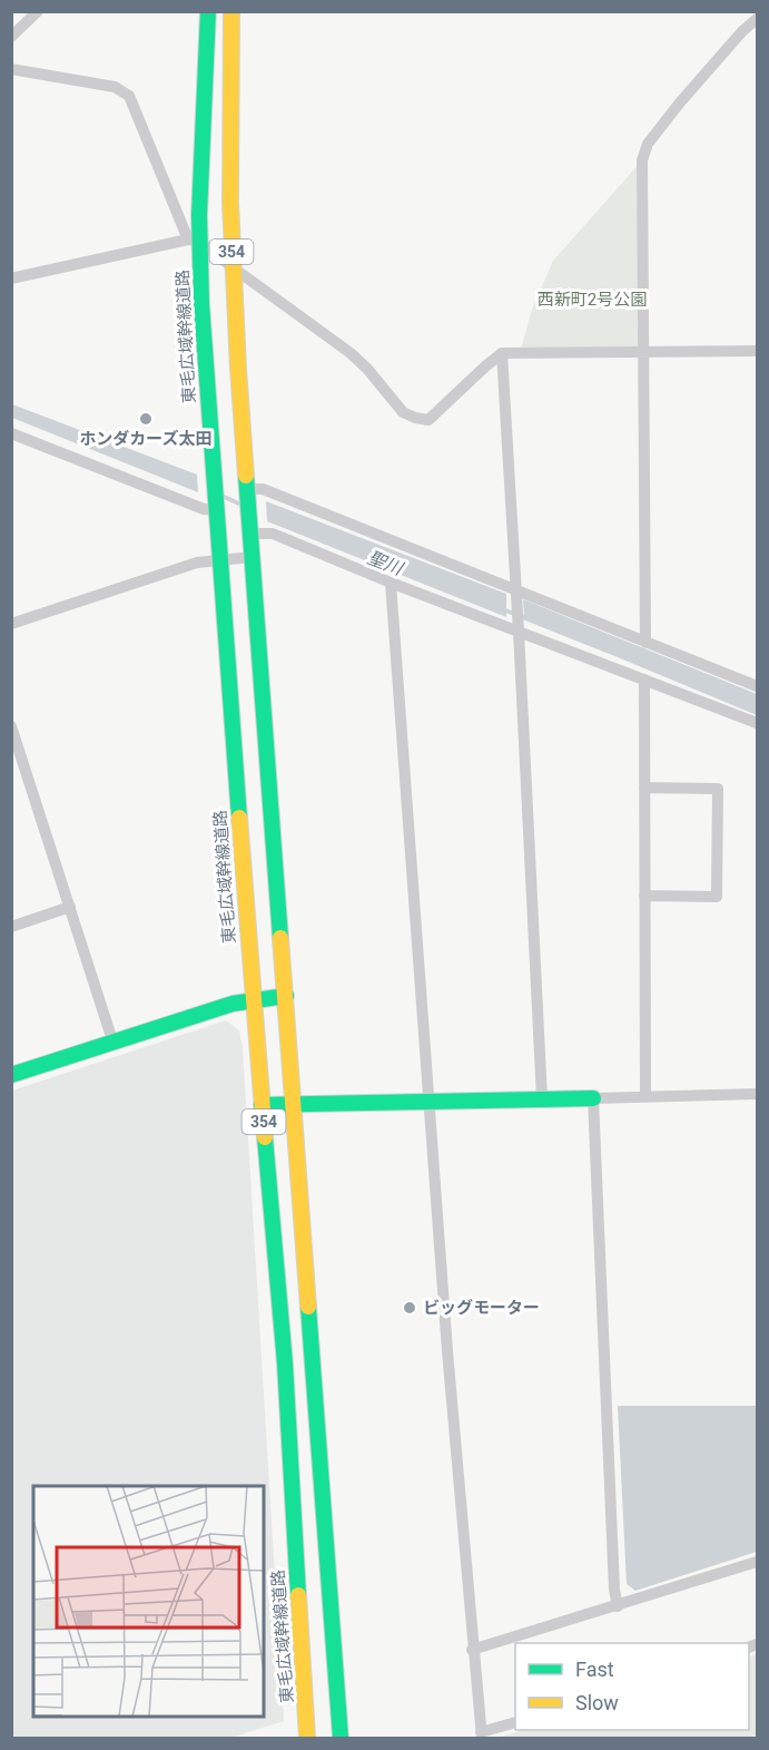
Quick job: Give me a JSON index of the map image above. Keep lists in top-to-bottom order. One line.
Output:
{"streets":{"main road":["354","東毛広域幹線道路"]},"water":["聖川"],"parks":["西新町2号公園"],"places":["ホンダカーズ太田","ビッグモーター"],"legend":["Fast","Slow"]}
